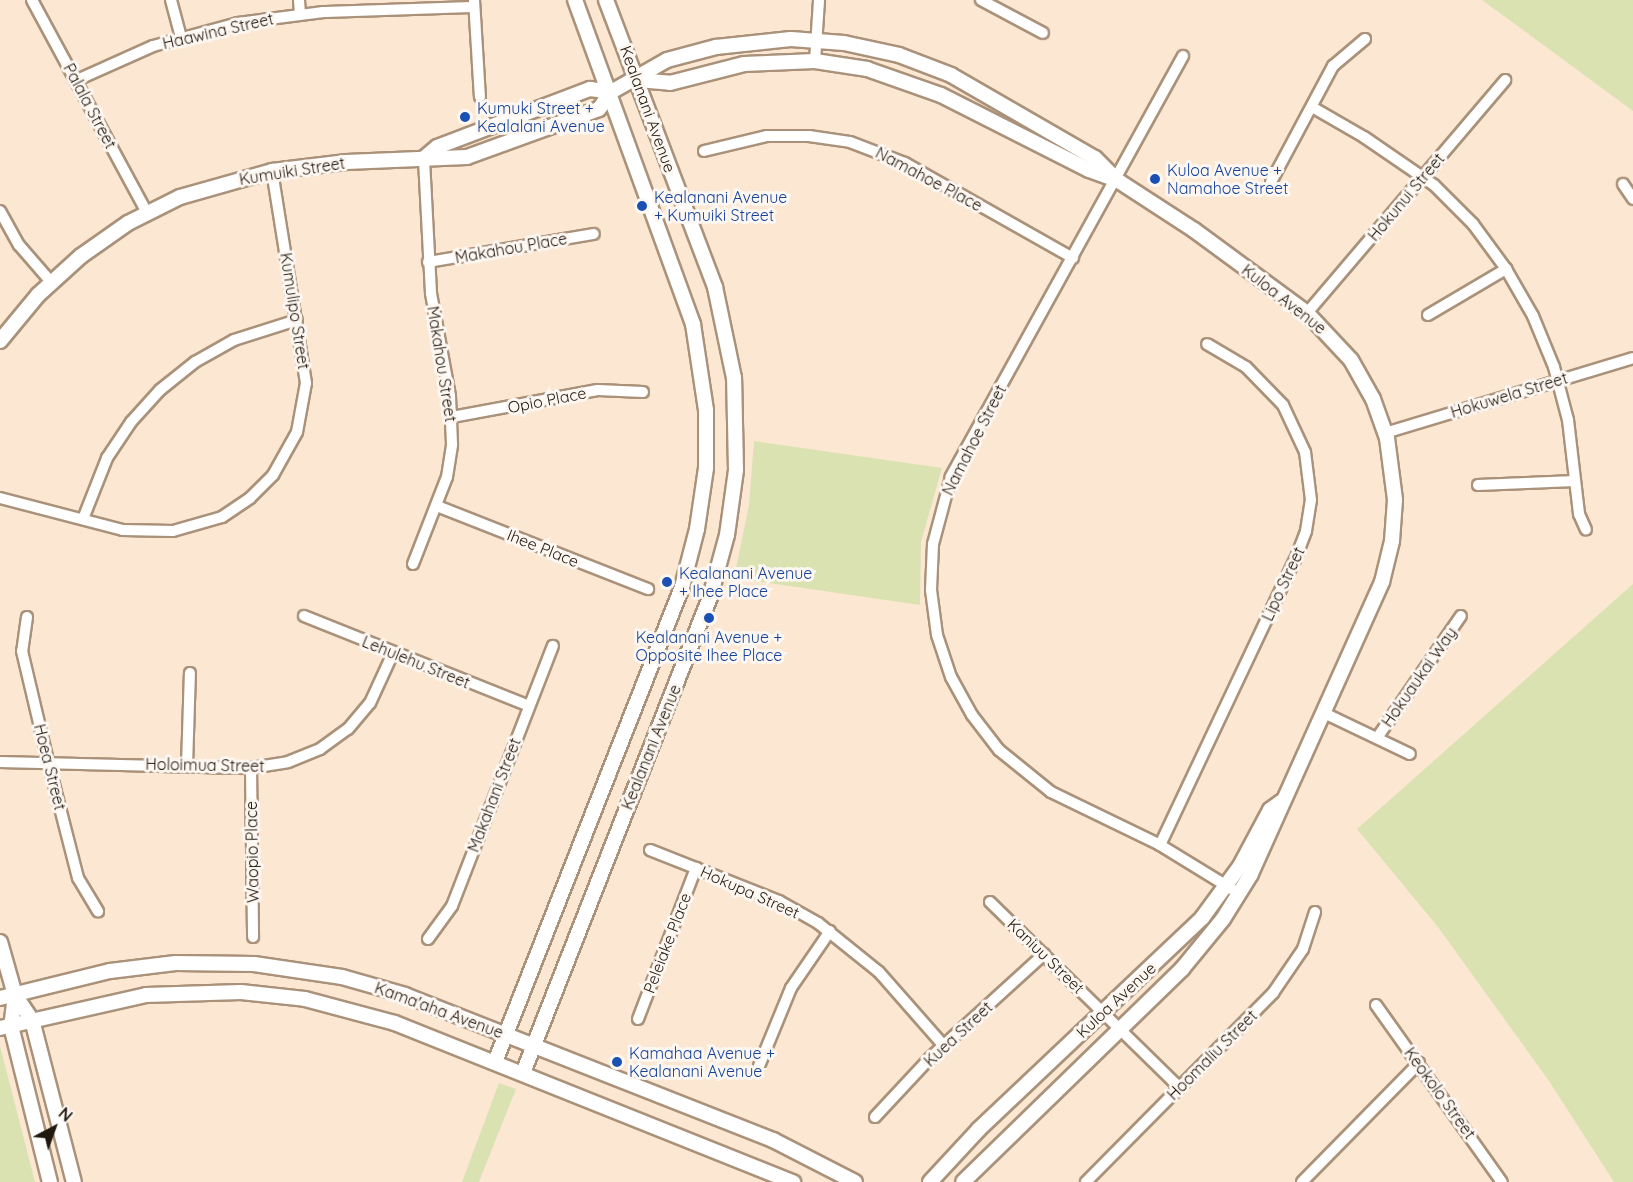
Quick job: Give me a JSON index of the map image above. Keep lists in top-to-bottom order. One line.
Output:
{"streets":{"street":["Haawina Street","Palala Street","Kealanani Avenue","Kumuiki Street","Namahoe Place","Hokunui Street","Makahou Place","Kuloa Avenue","Kumulipo Street","Makahou Street","Hokuwela Street","Opio Place","Namahoe Street","Ihee Place","Lipo Street","Lehulehu Street","Hokuaukai Way","Holoimua Street","Hoea Street","Makahani Street","Waopio Place","Hokupa Street","Peleiake Place","Kaniuu Street","Kama'aha Avenue","Kuea Street","Hoomaliu Street","Keokolo Street"]},"crossings":[["Haawina Street","Palala Street"],["Palala Street","Kumuiki Street"],["Kealanani Avenue","Kumuiki Street"],["Kealanani Avenue","Kuloa Avenue"],["Kealanani Avenue","Kama'aha Avenue"],["Kumuiki Street","Kuloa Avenue"],["Kumuiki Street","Kumulipo Street"],["Kumuiki Street","Makahou Street"],["Namahoe Place","Namahoe Street"],["Hokunui Street","Kuloa Avenue"],["Makahou Place","Makahou Street"],["Kuloa Avenue","Hokuwela Street"],["Kuloa Avenue","Namahoe Street"],["Kuloa Avenue","Kaniuu Street"],["Makahou Street","Opio Place"],["Makahou Street","Ihee Place"],["Namahoe Street","Lipo Street"],["Lehulehu Street","Holoimua Street"],["Lehulehu Street","Makahani Street"],["Holoimua Street","Hoea Street"],["Holoimua Street","Waopio Place"],["Hokupa Street","Peleiake Place"],["Hokupa Street","Kuea Street"],["Kaniuu Street","Kuea Street"],["Kaniuu Street","Hoomaliu Street"]],"places":["Kumuki Street + Kealalani Avenue","Kuloa Avenue + Namahoe Street","Kealanani Avenue + Kumuiki Street","Kealanani Avenue + Ihee Place","Kealanani Avenue + Opposite Ihee Place","Kamahaa Avenue + Kealanani Avenue"],"north":"top right"}
